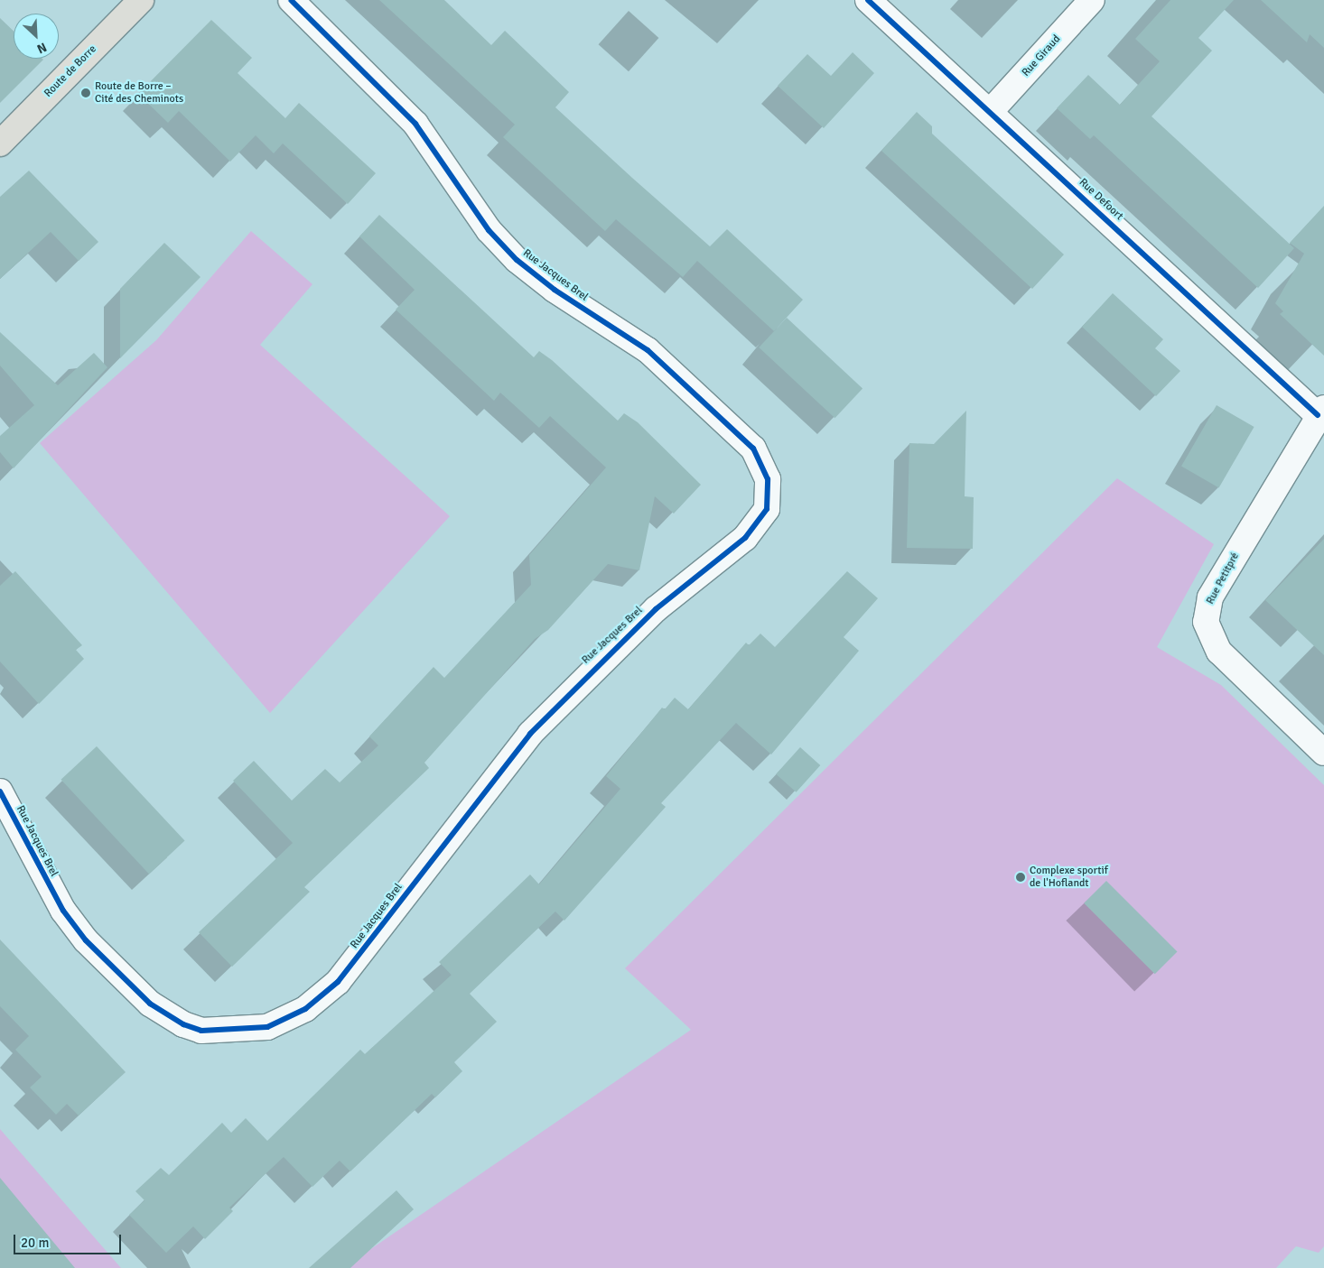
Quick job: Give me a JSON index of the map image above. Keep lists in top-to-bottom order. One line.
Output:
{"streets":{"main road":["Route de Borre"],"street":["Rue Giraud","Rue Defoort","Rue Jacques Brel","Rue Petitpré"]},"crossings":[["Rue Giraud","Rue Defoort"],["Rue Defoort","Rue Petitpré"]],"places":["Route de Borre – Cité des Cheminots","Complexe sportif de l'Hoflandt"],"scale_bar":"20 m","north":"bottom right"}
